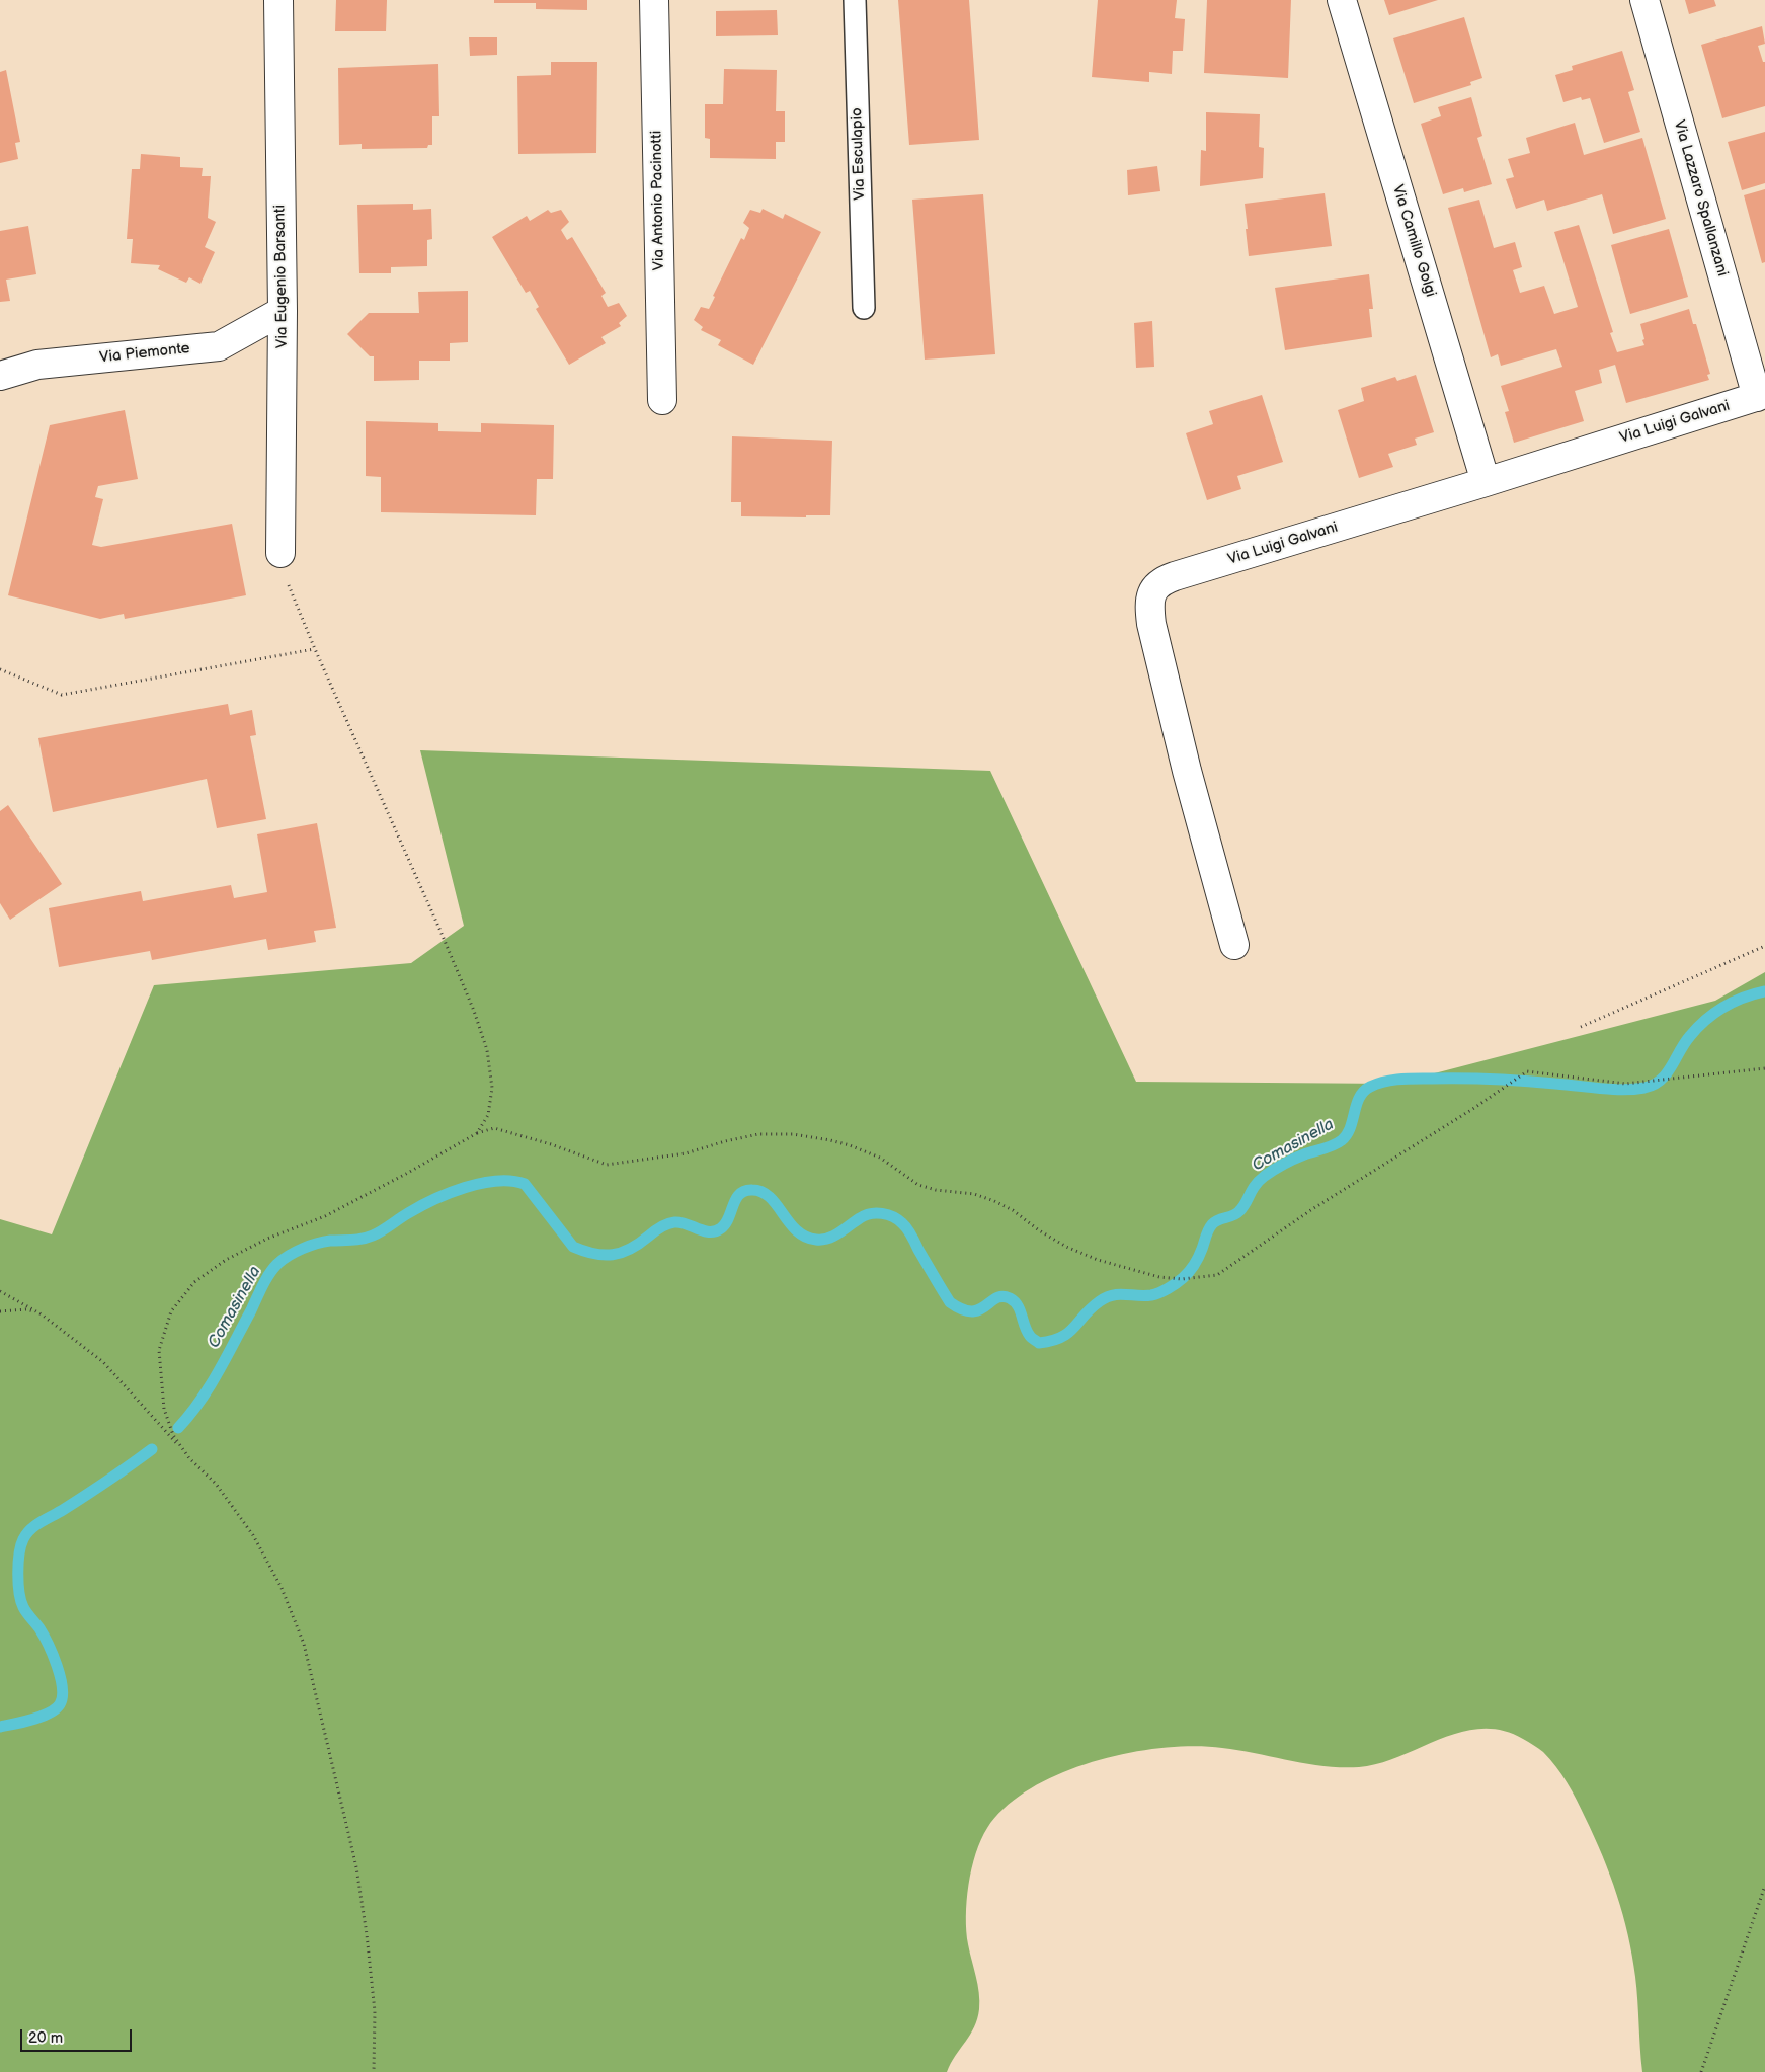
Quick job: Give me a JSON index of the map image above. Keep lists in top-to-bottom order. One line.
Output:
{"streets":{"street":["Via Lazzaro Spallanzani","Via Antonio Pacinotti","Via Camillo Golgi","Via Eugenio Barsanti","Via Piemonte","Via Luigi Galvani"],"lane":["Via Esculapio"]},"crossings":[["Via Lazzaro Spallanzani","Via Luigi Galvani"],["Via Camillo Golgi","Via Luigi Galvani"],["Via Eugenio Barsanti","Via Piemonte"]],"water":["Comasinella"],"scale_bar":"20 m"}
